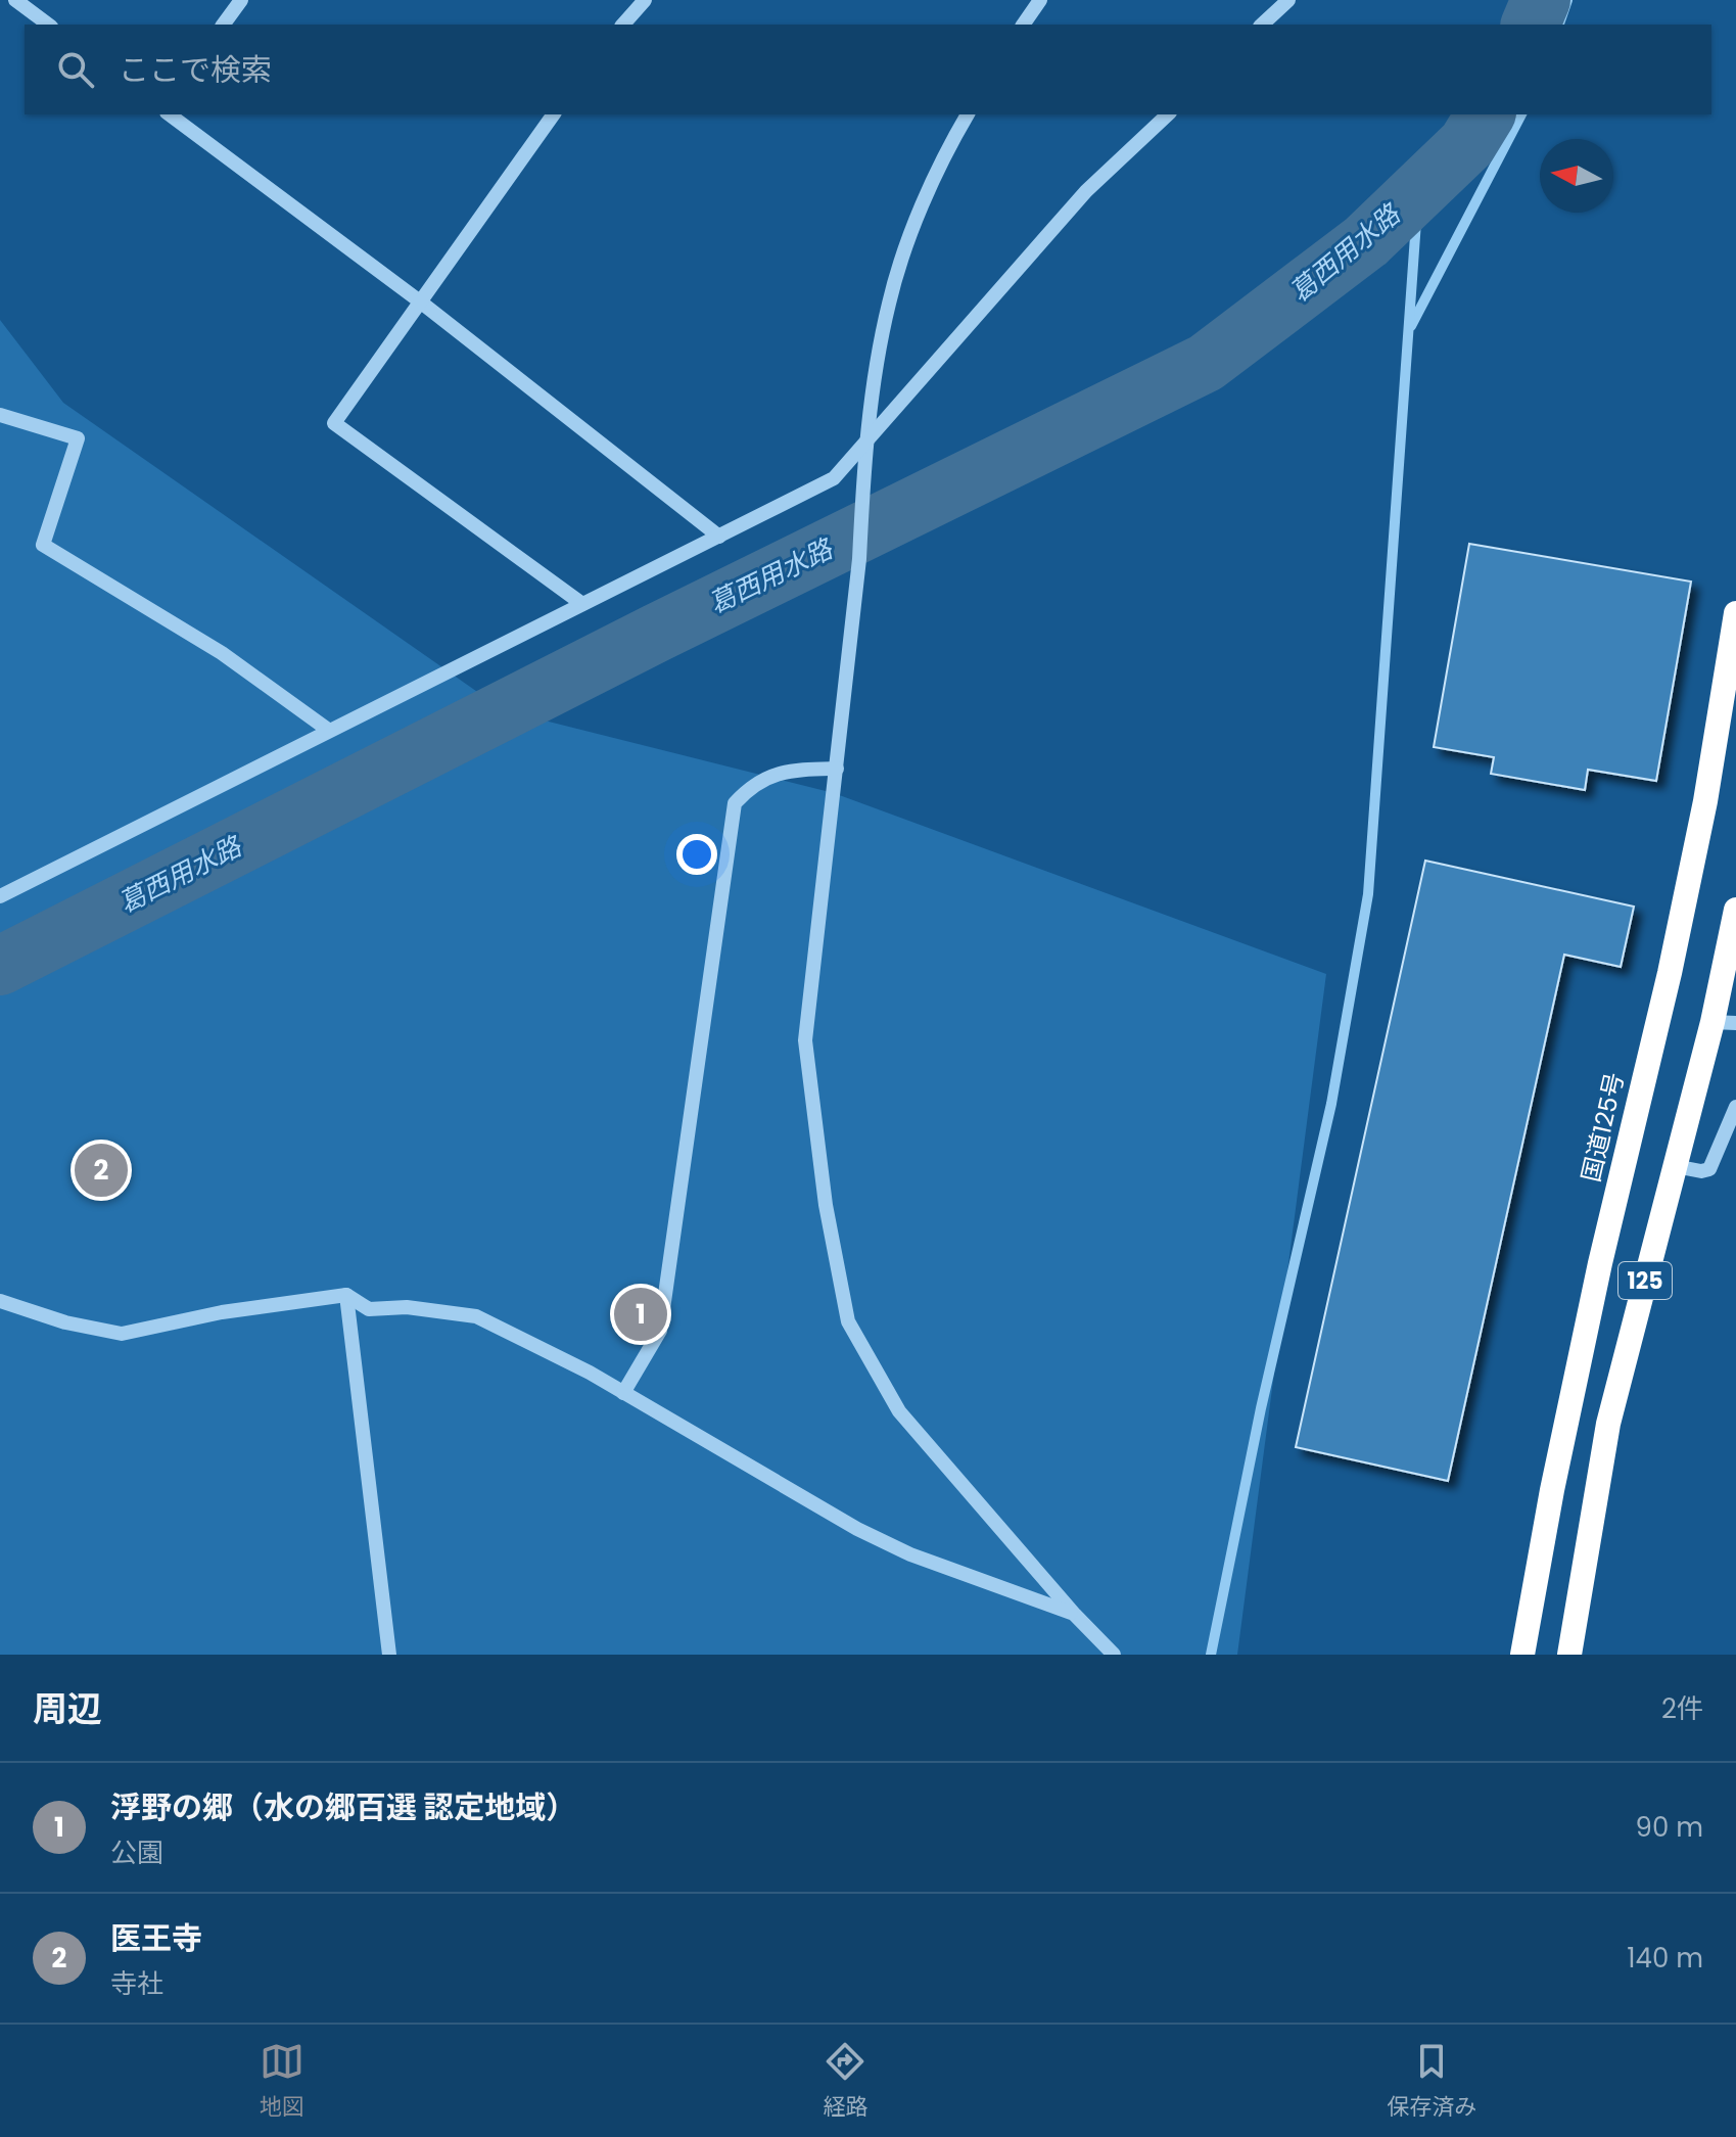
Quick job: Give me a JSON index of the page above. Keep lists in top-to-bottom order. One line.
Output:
{"streets":{"highway":["国道125号","125"]},"water":["葛西用水路"],"north":"left","page":{"search":"ここで検索","pins":["2","1"],"heading":["周辺","2件"],"list":[{"mark":"1","name":"浮野の郷（水の郷百選 認定地域）","note":"公園","value":"90 m"},{"mark":"2","name":"医王寺","note":"寺社","value":"140 m"}],"nav":["地図","経路","保存済み"]}}
